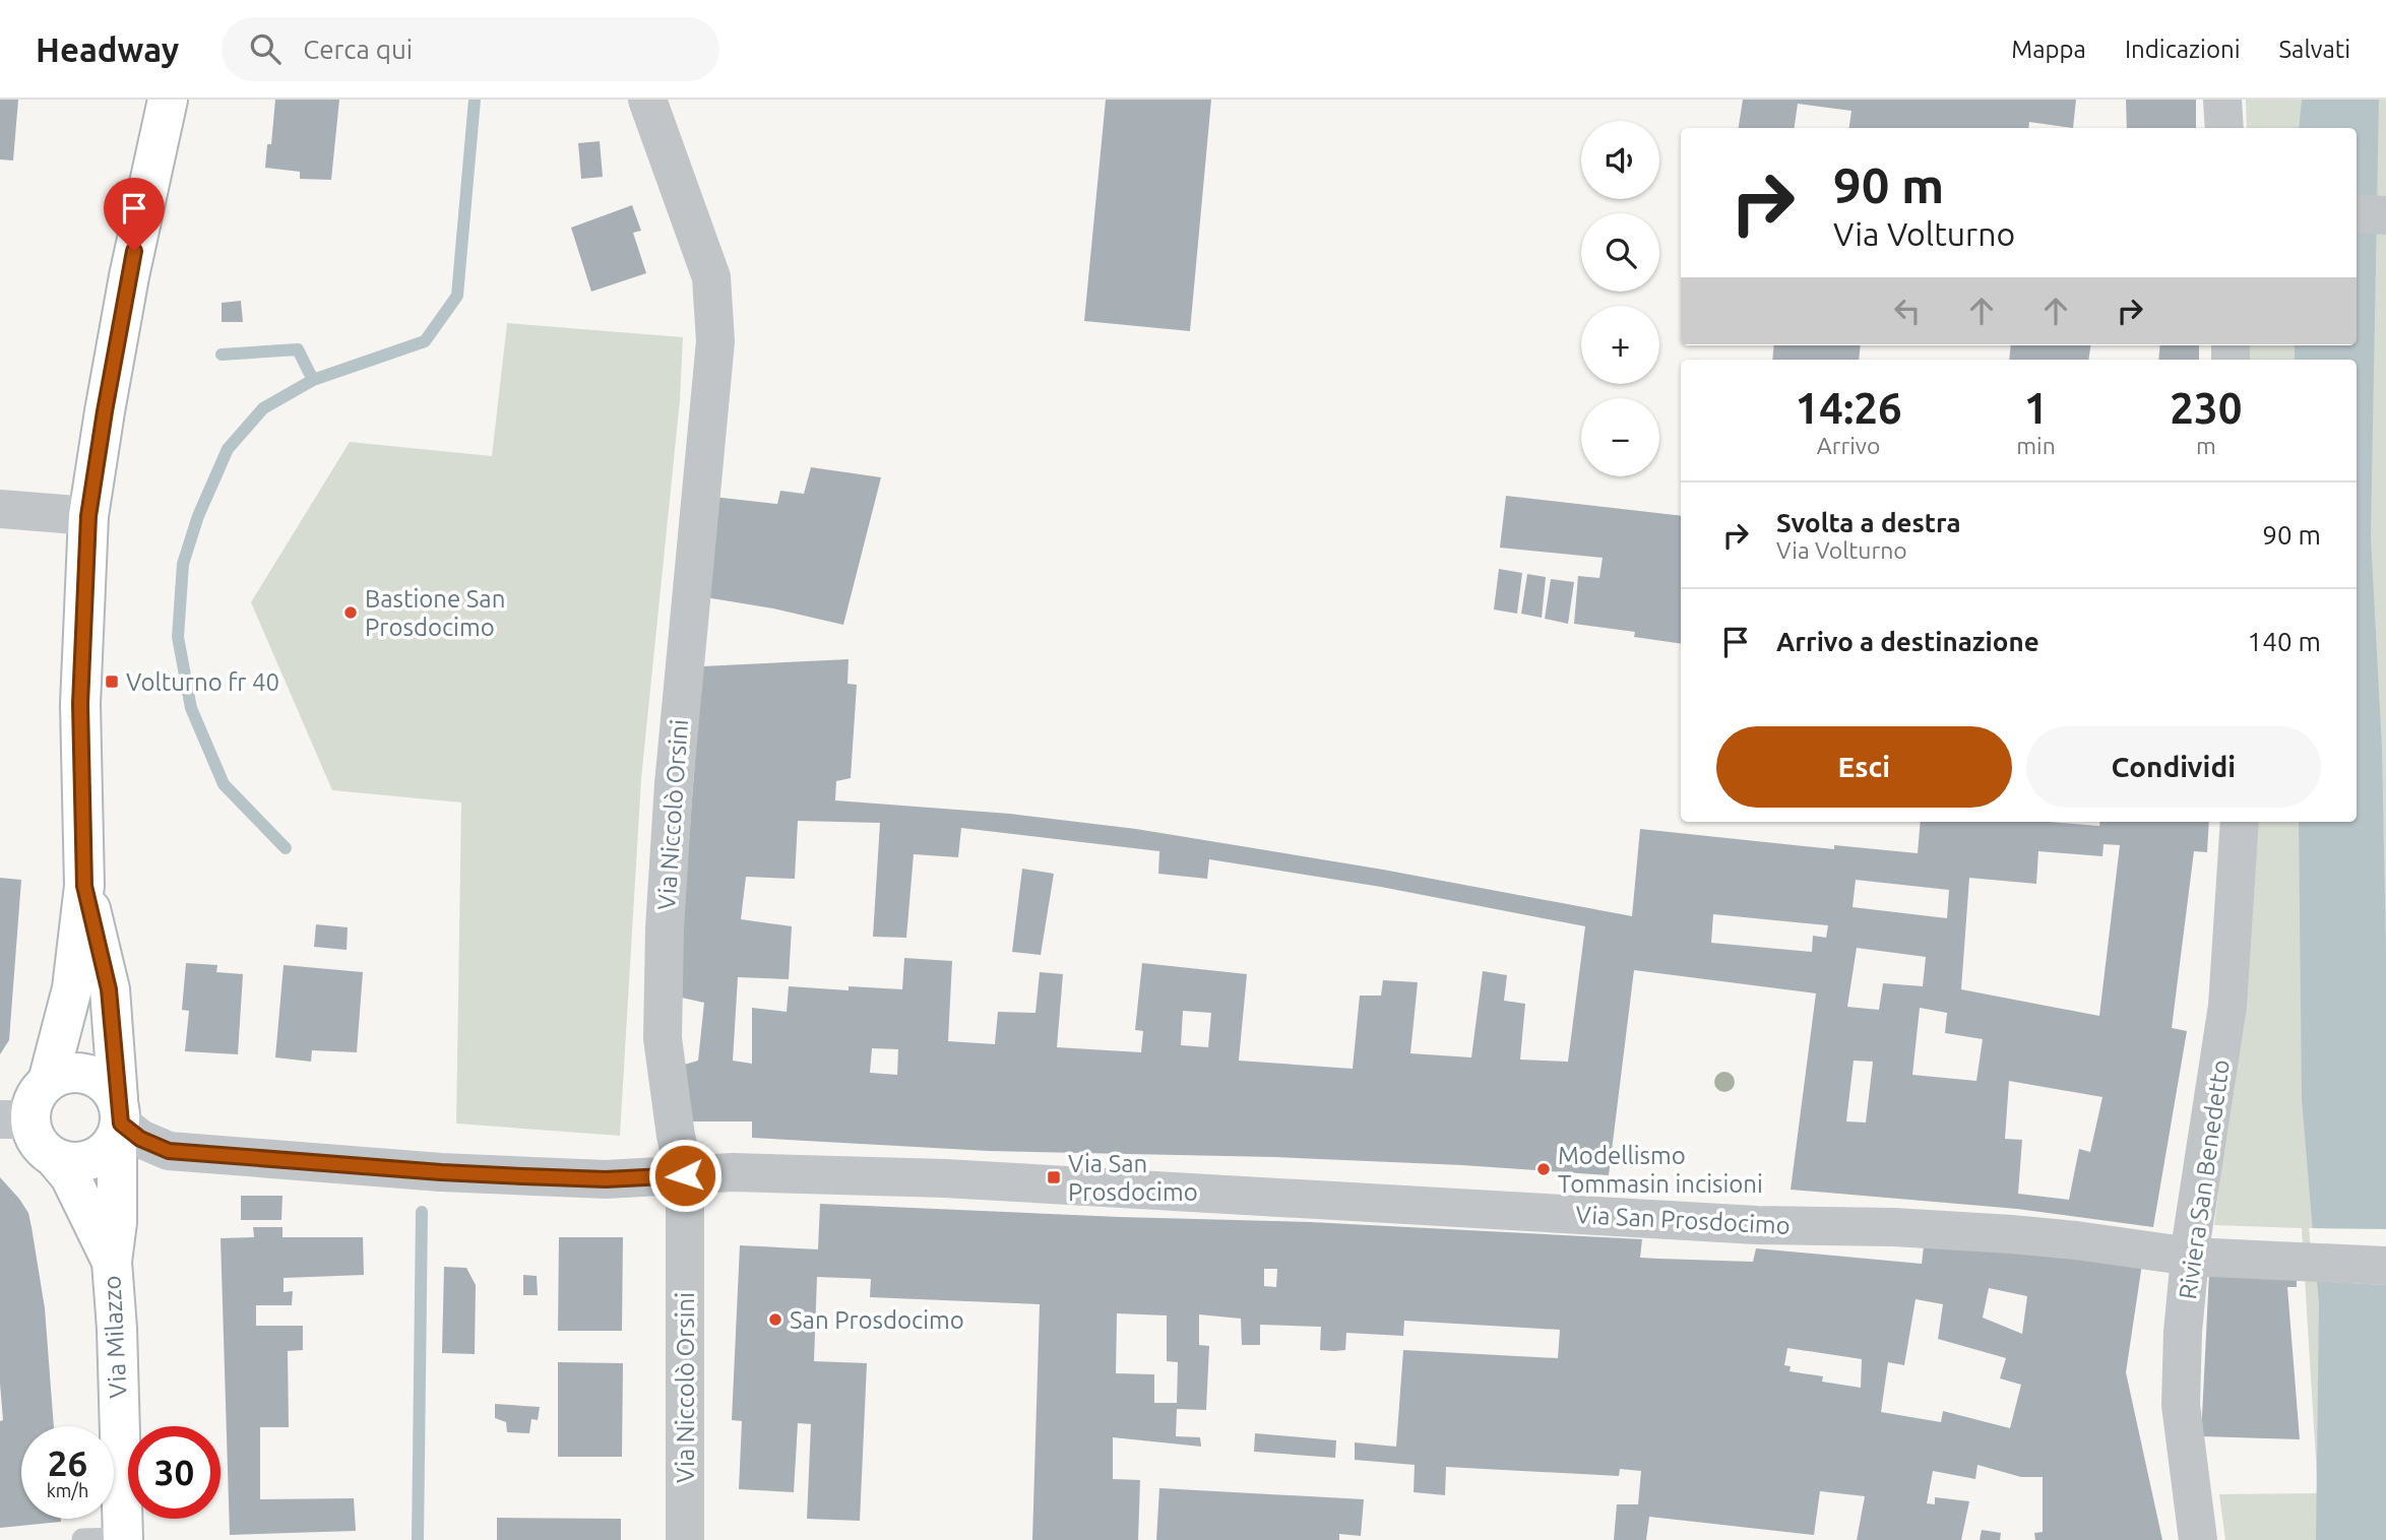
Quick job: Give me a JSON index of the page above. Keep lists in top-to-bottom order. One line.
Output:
{"streets":{"main road":["Via Milazzo"],"street":["Via Niccolò Orsini","Riviera San Benedetto","Via San Prosdocimo"]},"crossings":[["Via Niccolò Orsini","Via San Prosdocimo"],["Riviera San Benedetto","Via San Prosdocimo"],["Via San Prosdocimo","Via Milazzo"]],"places":{"other":["Bastione San Prosdocimo","Modellismo Tommasin incisioni","San Prosdocimo"],"transit":["Volturno fr 40","Via San Prosdocimo"]},"page":{"header":"Headway","search":"Cerca qui","nav":["Mappa","Indicazioni","Salvati"],"map_buttons":["+","−"],"turn":["90 m","Via Volturno"],"eta":["14:26","Arrivo","1","min","230","m"],"list":[{"name":"Svolta a destra","note":"Via Volturno","value":"90 m"},{"name":"Arrivo a destinazione","value":"140 m"}],"buttons":["Esci","Condividi"],"speed":"26 km/h","limit":"30"}}
